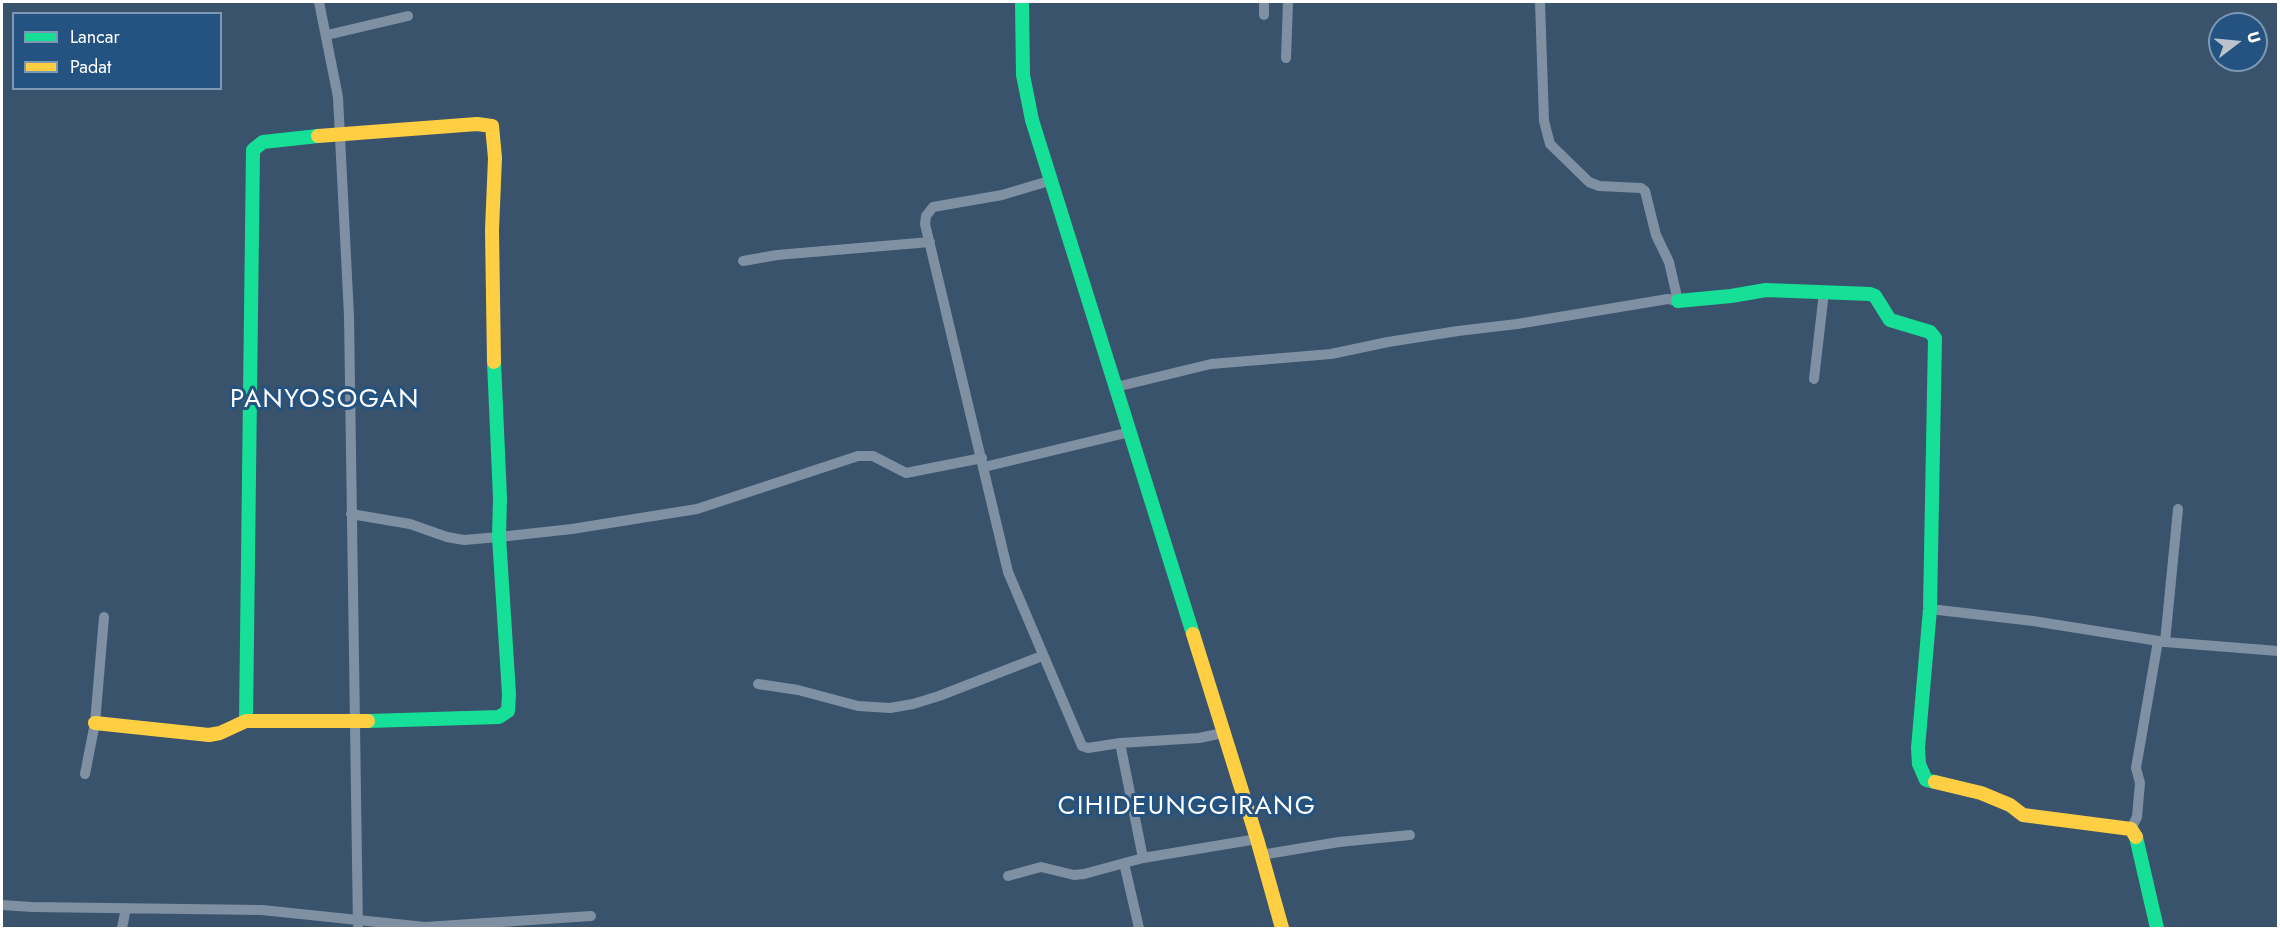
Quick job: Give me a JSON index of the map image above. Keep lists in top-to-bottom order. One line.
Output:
{"districts":["PANYOSOGAN","CIHIDEUNGGIRANG"],"legend":["Lancar","Padat"],"north":"right"}
